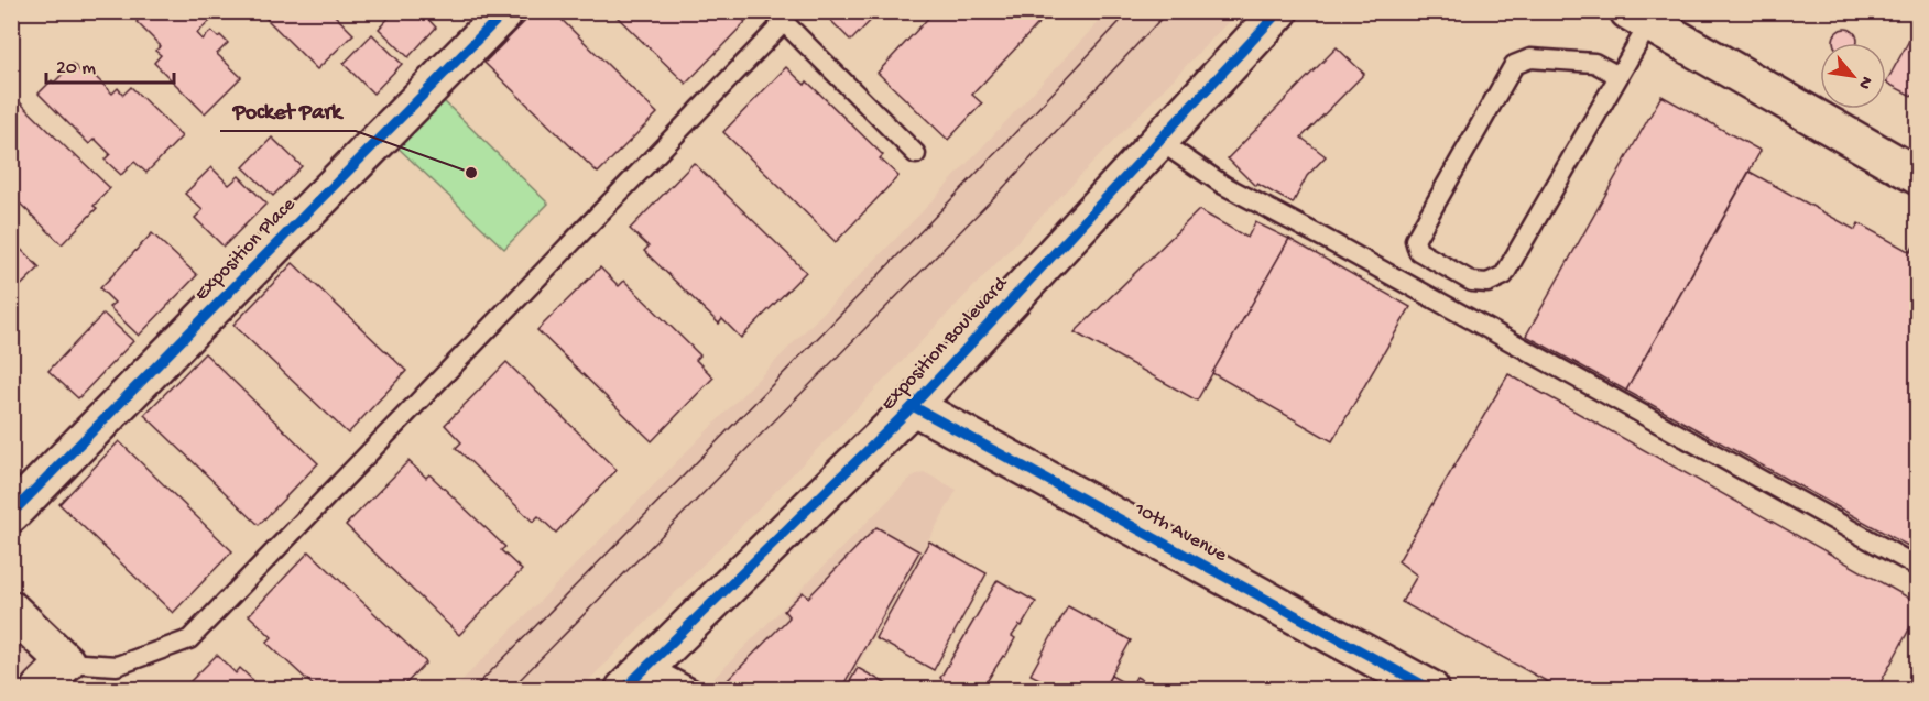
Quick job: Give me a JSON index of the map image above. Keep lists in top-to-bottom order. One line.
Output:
{"streets":{"street":["Exposition Place","Exposition Boulevard","10th Avenue"]},"crossings":[["Exposition Boulevard","10th Avenue"]],"places":["Pocket Park"],"scale_bar":"20 m","north":"bottom right"}
